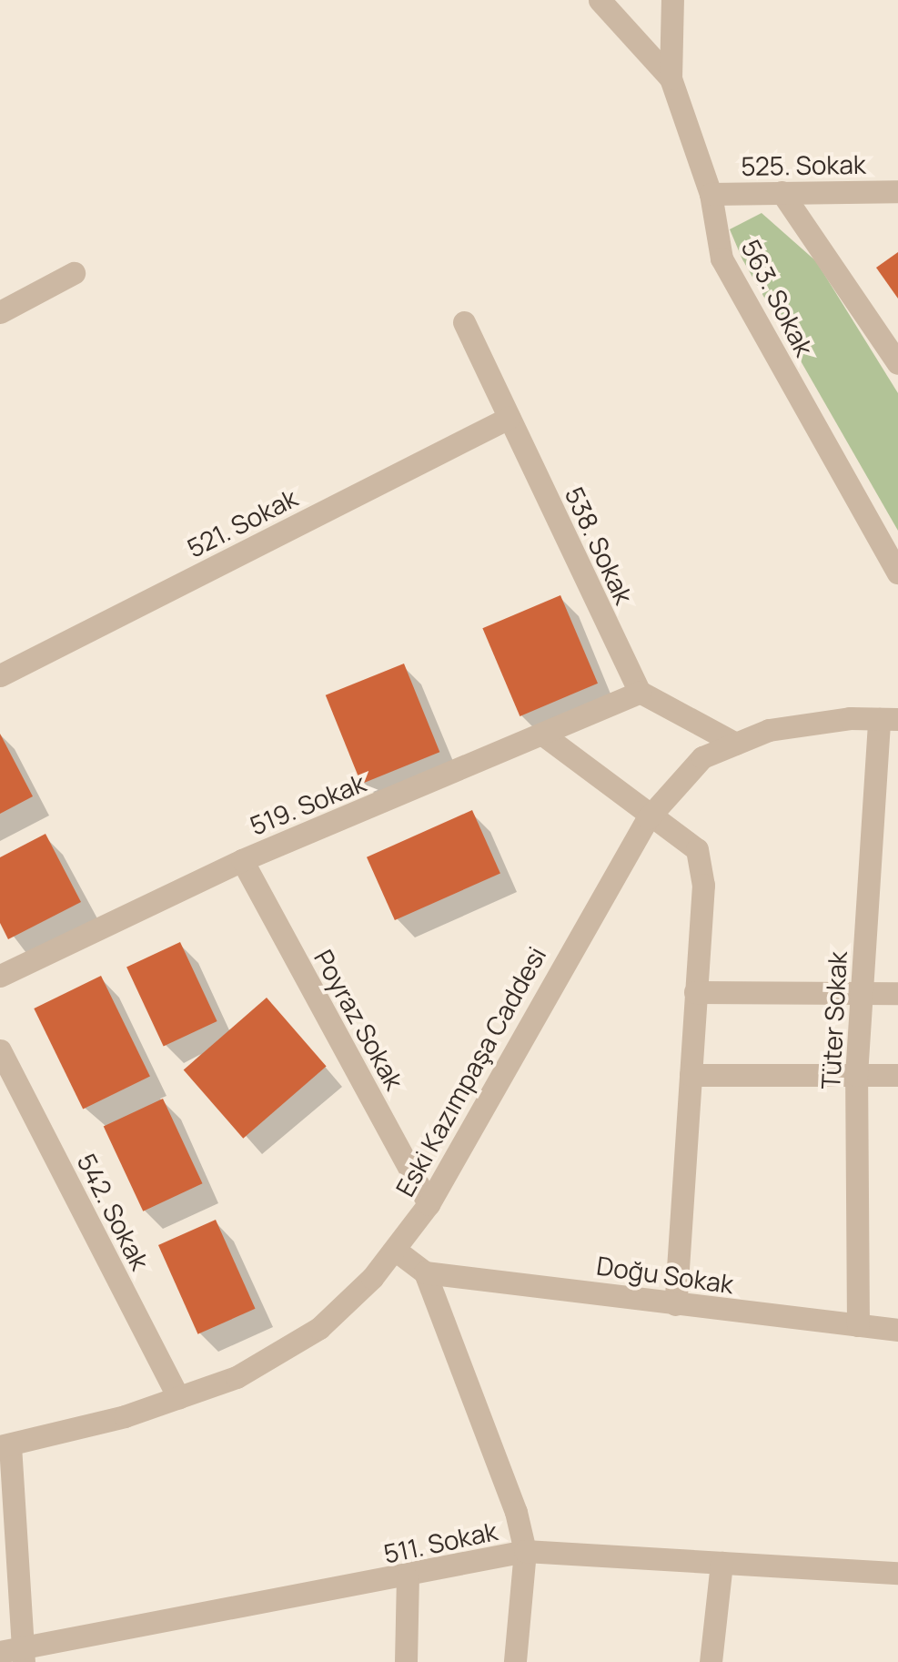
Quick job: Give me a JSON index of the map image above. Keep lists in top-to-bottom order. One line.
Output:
{"streets":{"street":["525. Sokak","563. Sokak","521. Sokak","538. Sokak","519. Sokak","Poyraz Sokak","Tüter Sokak","Eski Kazımpaşa Caddesi","542. Sokak","Doğu Sokak","511. Sokak"]},"crossings":[["525. Sokak","563. Sokak"],["521. Sokak","538. Sokak"],["538. Sokak","519. Sokak"],["519. Sokak","Poyraz Sokak"],["Poyraz Sokak","Eski Kazımpaşa Caddesi"],["Tüter Sokak","Eski Kazımpaşa Caddesi"],["Tüter Sokak","Doğu Sokak"],["Eski Kazımpaşa Caddesi","542. Sokak"]]}
